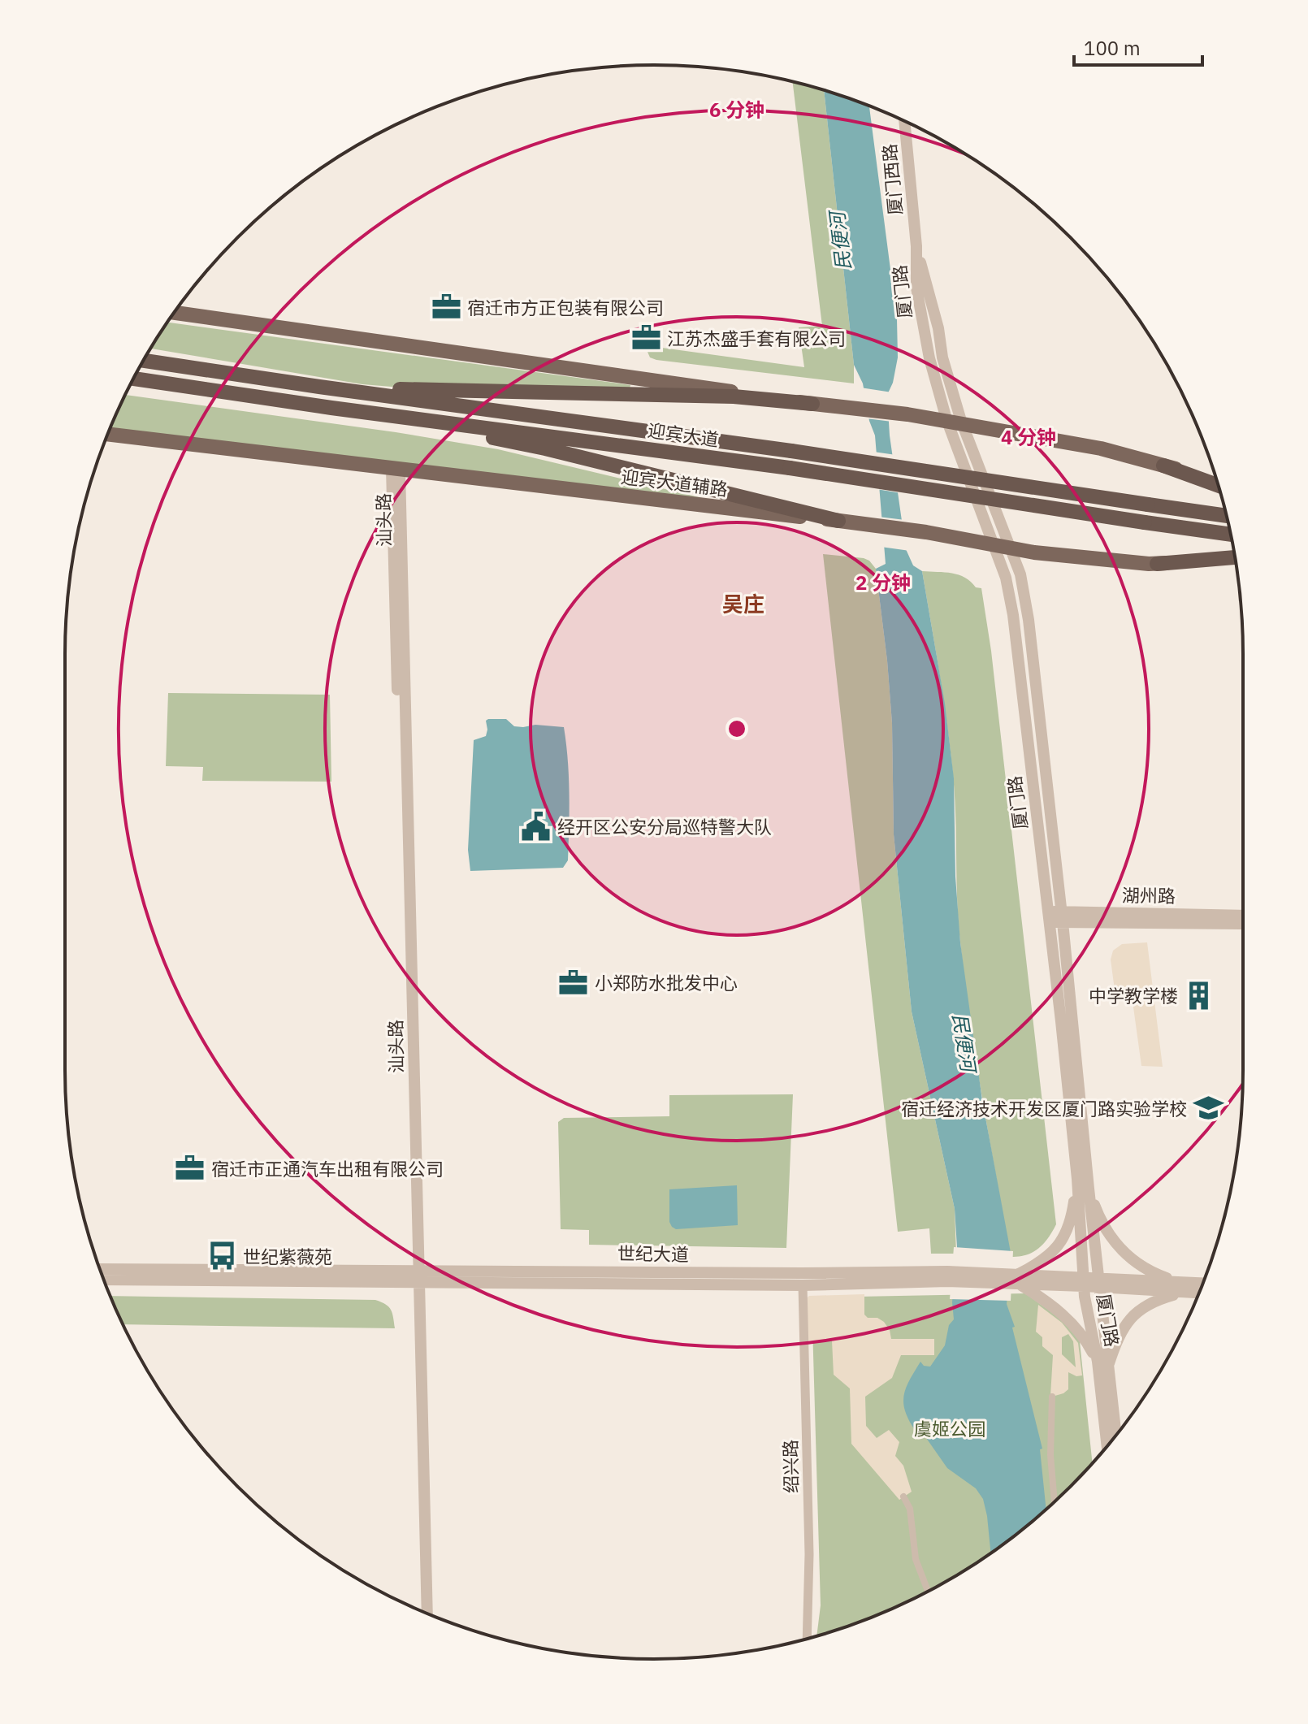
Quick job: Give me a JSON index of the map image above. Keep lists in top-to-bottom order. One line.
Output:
{"streets":{"highway":["迎宾大道"],"main road":["迎宾大道辅路"],"street":["厦门西路","厦门路","汕头路","湖州路","世纪大道","绍兴路"]},"crossings":[["厦门西路","厦门路"],["厦门路","迎宾大道辅路"],["厦门路","湖州路"],["厦门路","世纪大道"],["迎宾大道辅路","汕头路"],["汕头路","世纪大道"],["世纪大道","绍兴路"]],"districts":["吴庄"],"water":["民便河"],"parks":["虞姬公园"],"places":{"office":["宿迁市方正包装有限公司","江苏杰盛手套有限公司","小郑防水批发中心","宿迁市正通汽车出租有限公司"],"public building":["经开区公安分局巡特警大队"],"building":["中学教学楼"],"school or university":["宿迁经济技术开发区厦门路实验学校"],"bus stop":["世纪紫薇苑"]},"scale_bar":"100 m","rings":["6 分钟","4 分钟","2 分钟"]}
